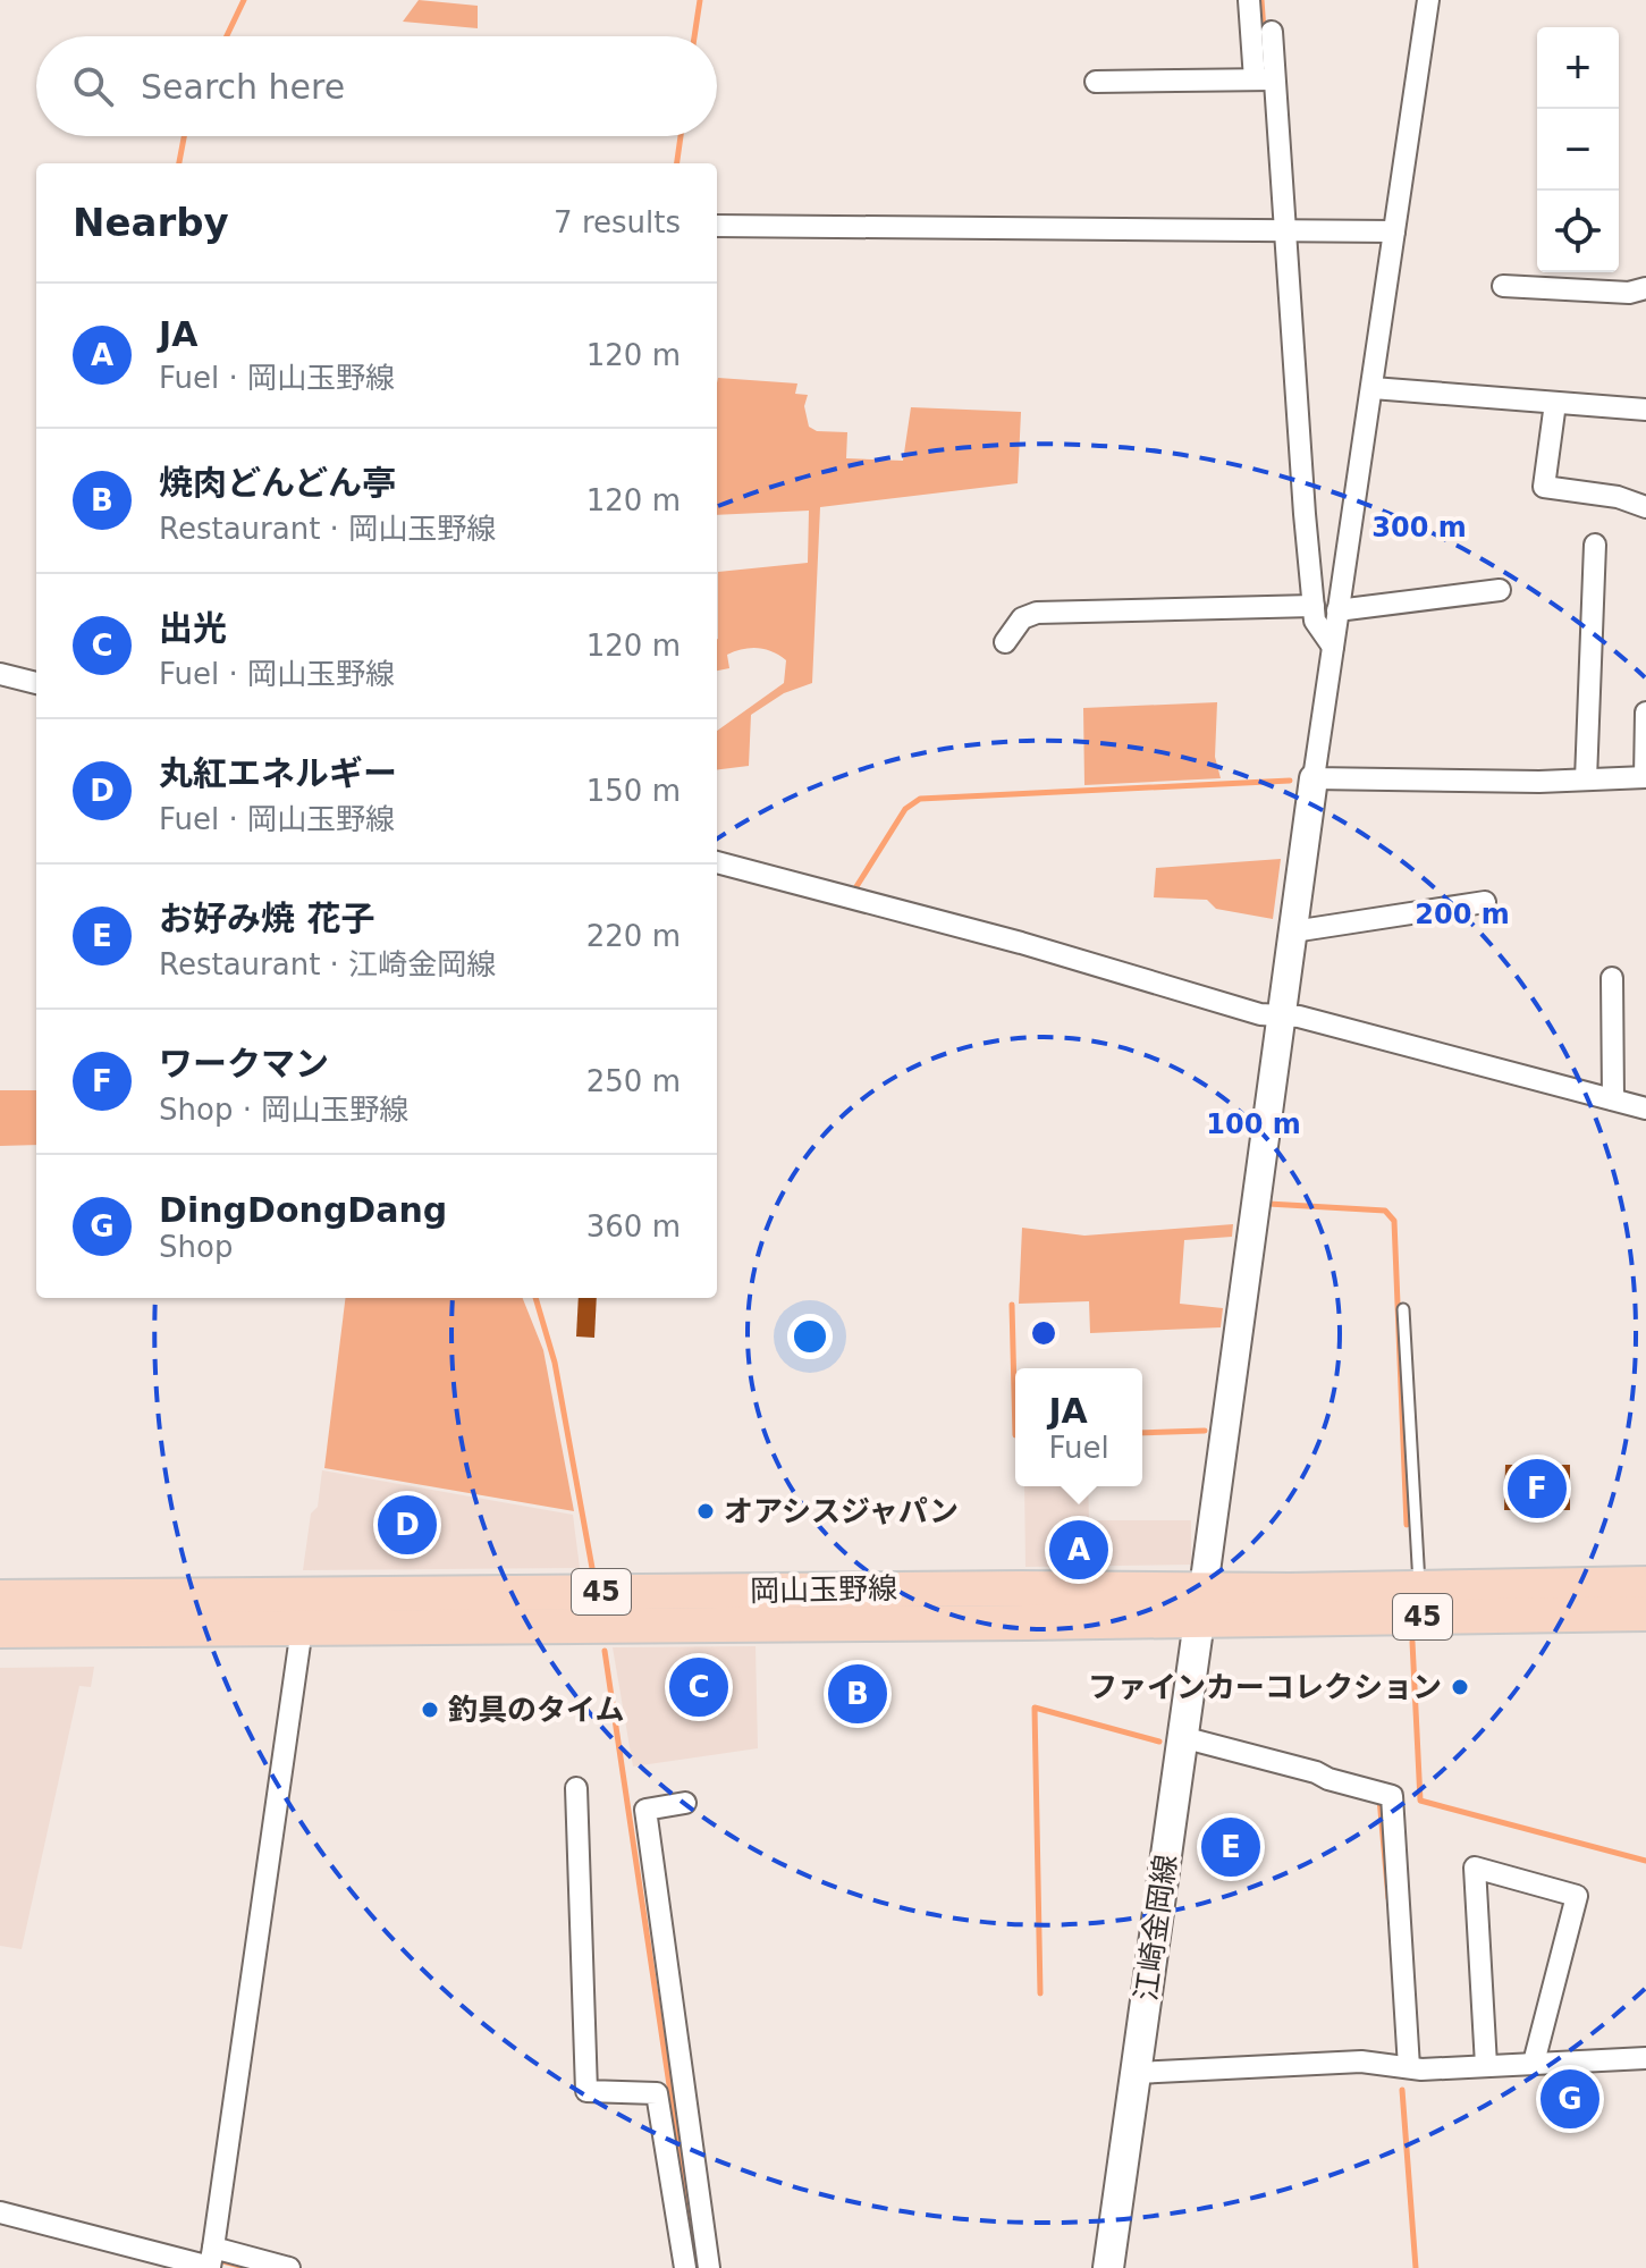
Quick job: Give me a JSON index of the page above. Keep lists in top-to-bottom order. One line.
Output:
{"streets":{"main road":["岡山玉野線","45","江崎金岡線"]},"crossings":[["岡山玉野線","江崎金岡線"]],"places":["オアシスジャパン","ファインカーコレクション","釣具のタイム"],"page":{"map_buttons":["+","−"],"search":"Search here","heading":["Nearby","7 results"],"list":[{"mark":"A","name":"JA","note":"Fuel · 岡山玉野線","value":"120 m"},{"mark":"B","name":"焼肉どんどん亭","note":"Restaurant · 岡山玉野線","value":"120 m"},{"mark":"C","name":"出光","note":"Fuel · 岡山玉野線","value":"120 m"},{"mark":"D","name":"丸紅エネルギー","note":"Fuel · 岡山玉野線","value":"150 m"},{"mark":"E","name":"お好み焼 花子","note":"Restaurant · 江崎金岡線","value":"220 m"},{"mark":"F","name":"ワークマン","note":"Shop · 岡山玉野線","value":"250 m"},{"mark":"G","name":"DingDongDang","note":"Shop","value":"360 m"}],"popup":["JA","Fuel"],"pins":["F","D","A","C","B","E","G"]},"rings":["300 m","200 m","100 m"]}
